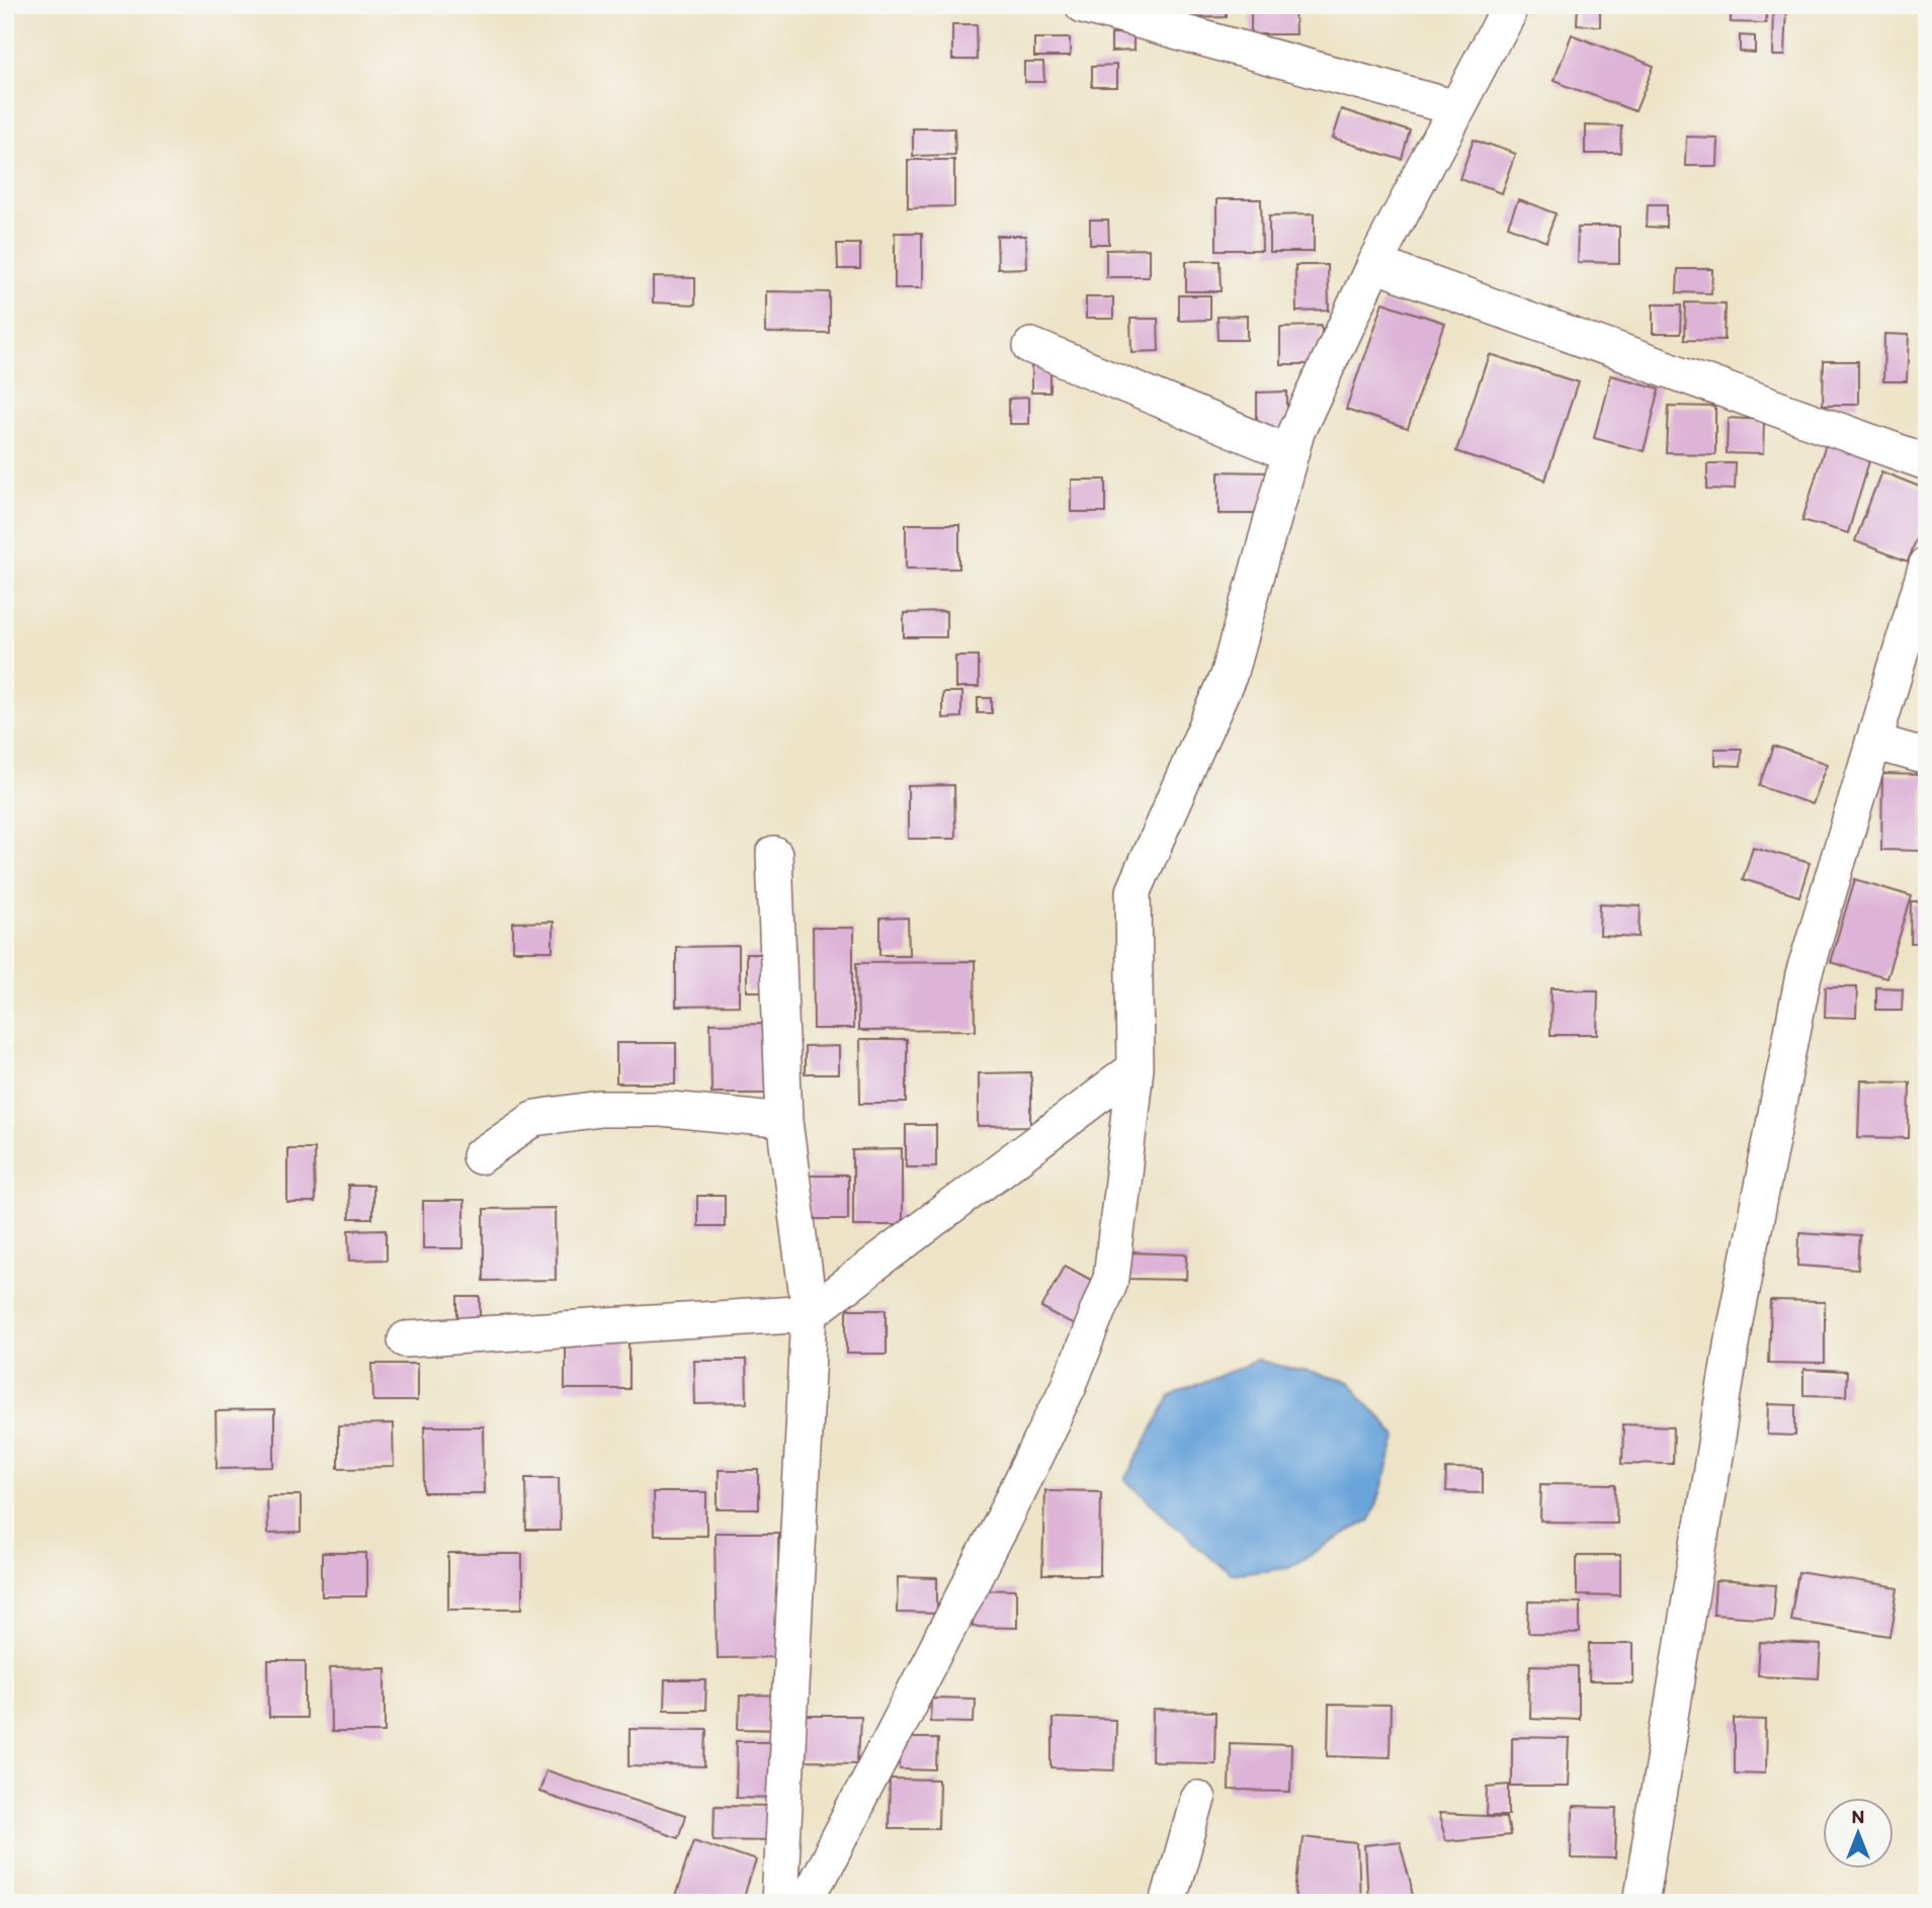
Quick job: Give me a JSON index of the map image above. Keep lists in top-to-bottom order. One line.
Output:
{"north":"top"}
